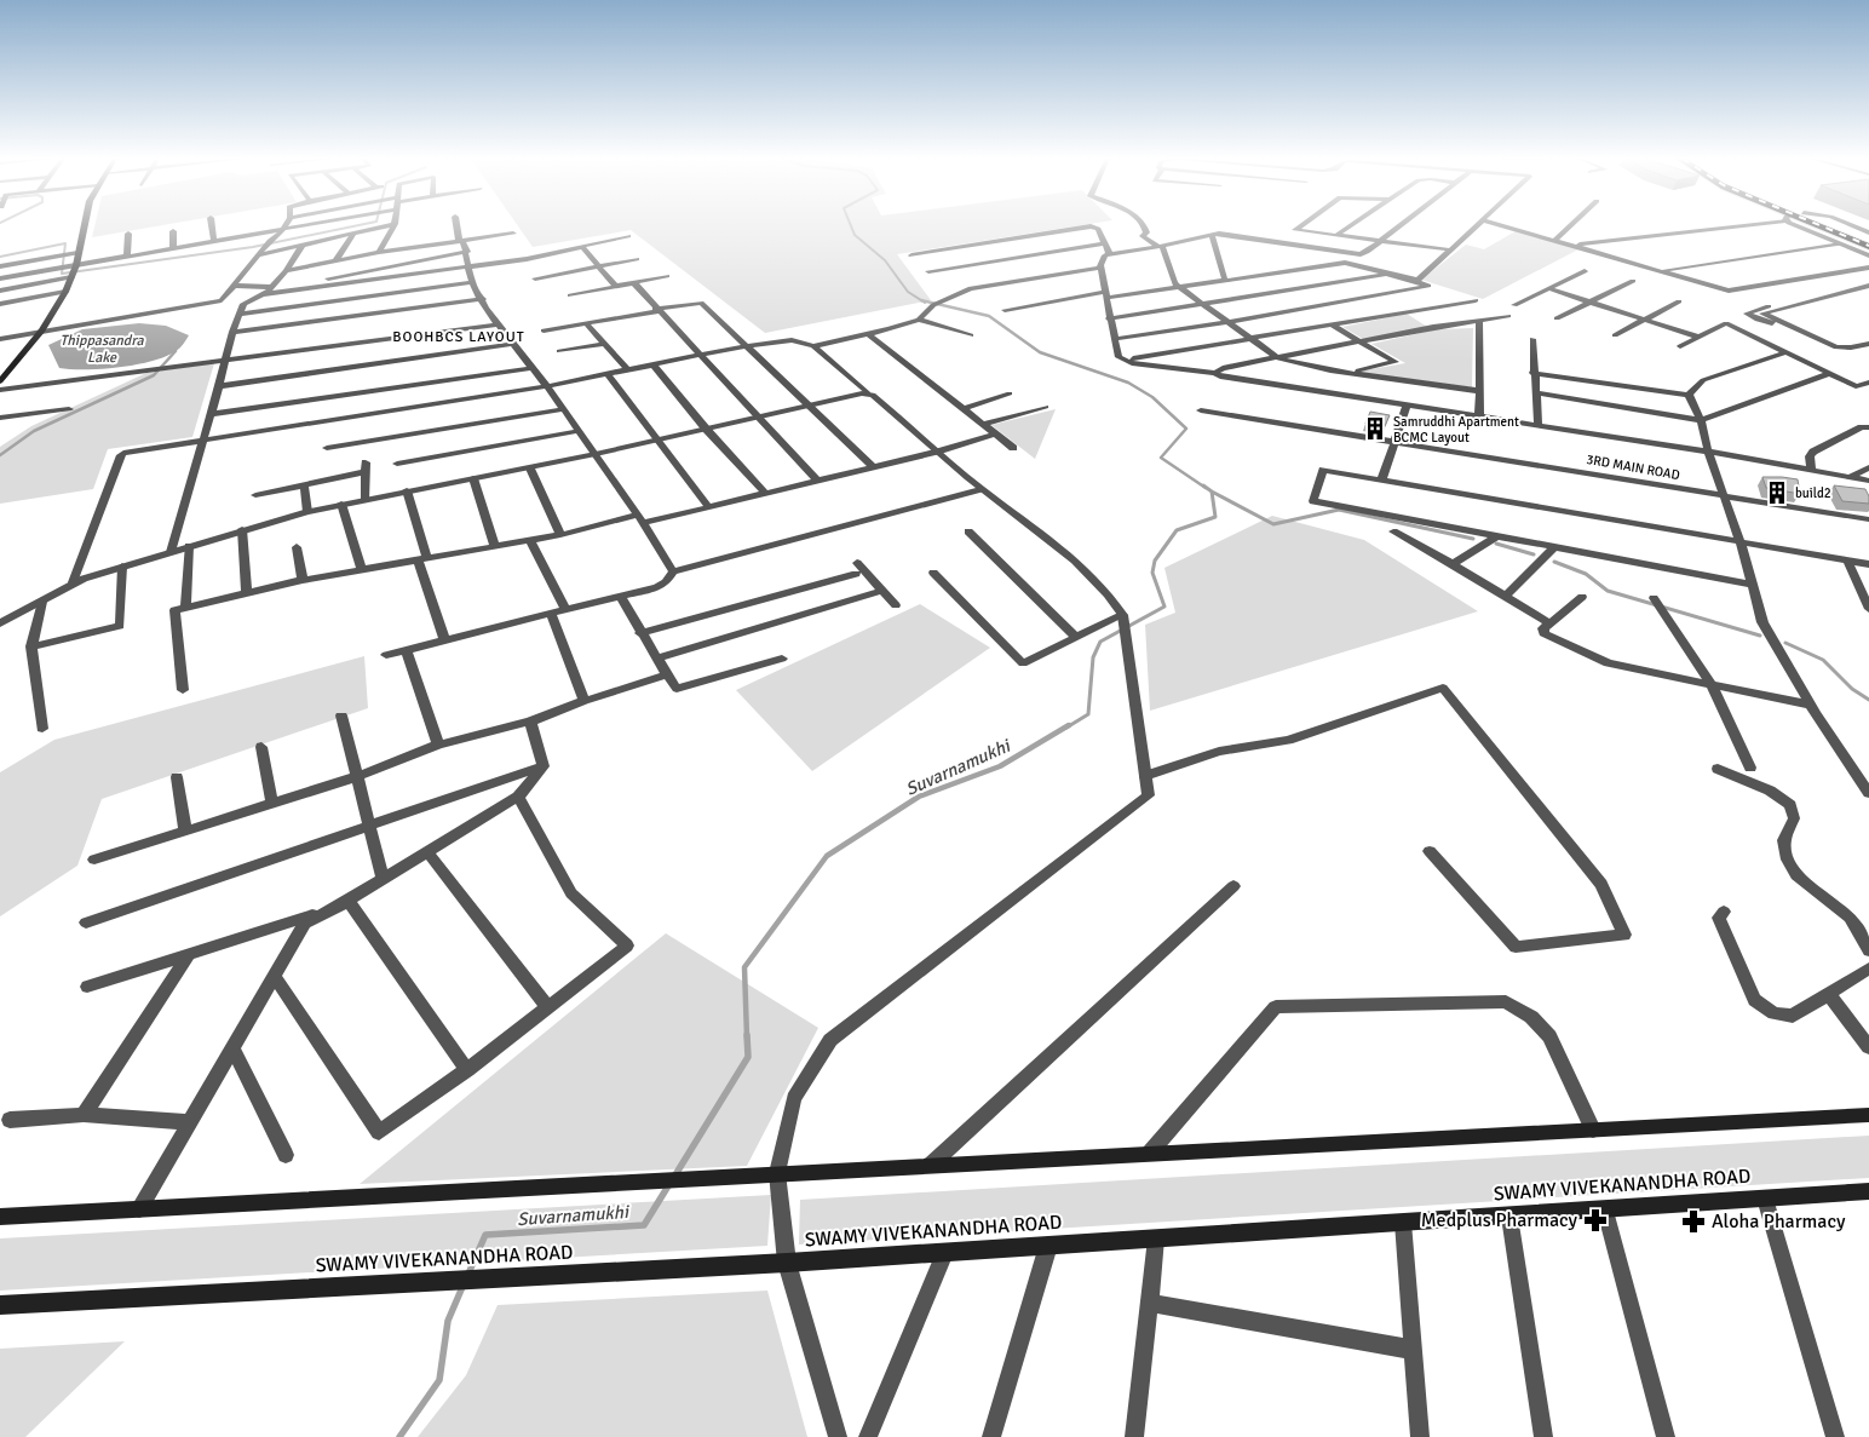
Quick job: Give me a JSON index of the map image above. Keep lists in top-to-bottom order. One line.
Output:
{"streets":{"main road":["SWAMY VIVEKANANDHA ROAD"],"street":["3RD MAIN ROAD"]},"districts":["BOOHBCS LAYOUT"],"water":["Thippasandra Lake","Suvarnamukhi"],"places":{"building":["Samruddhi Apartment BCMC Layout","build2"],"pharmacy":["Medplus Pharmacy","Aloha Pharmacy"]}}
